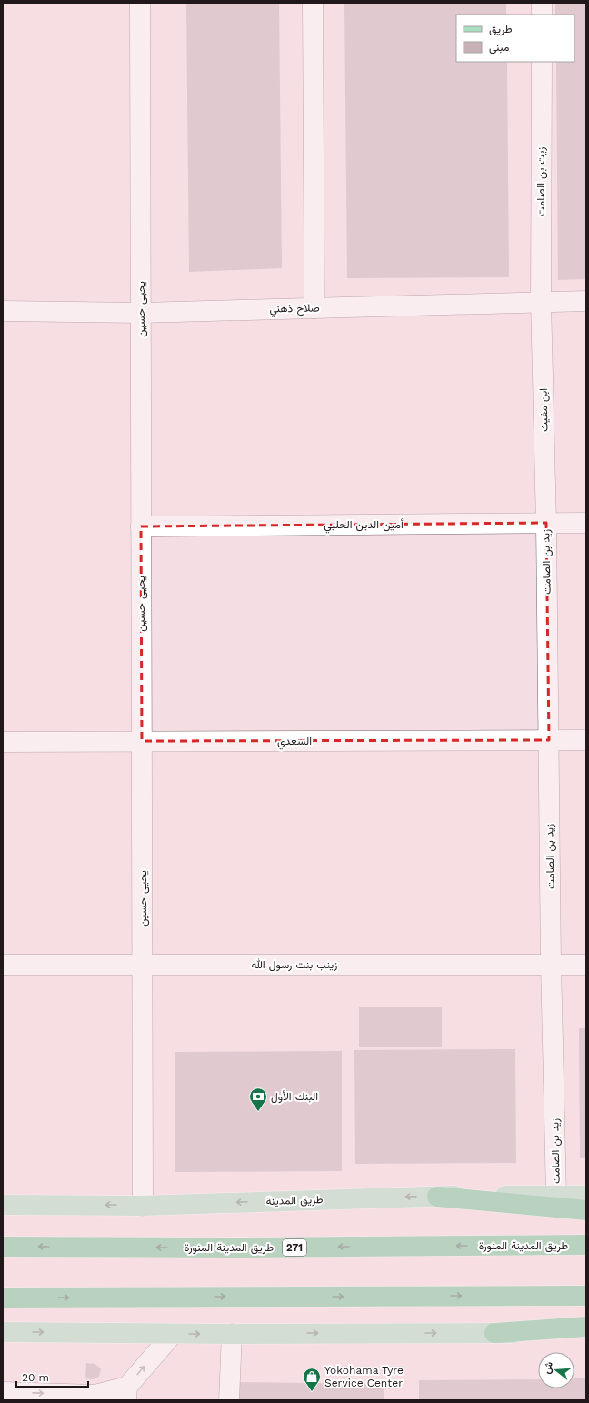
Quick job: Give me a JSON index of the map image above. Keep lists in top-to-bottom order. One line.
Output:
{"streets":{"highway":["طريق المدينة المنورة","271"],"main road":["طريق المدينة"],"street":["زيت بن الصامت","صلاح ذهني","يحيى حسين","ابن مغيث","أمين الدين الحلبي","زيد بن الصامت","السعدي","زينب بنت رسول الله"]},"crossings":[["زيت بن الصامت","صلاح ذهني"],["زيت بن الصامت","ابن مغيث"],["صلاح ذهني","يحيى حسين"],["صلاح ذهني","ابن مغيث"],["يحيى حسين","أمين الدين الحلبي"],["يحيى حسين","السعدي"],["يحيى حسين","زينب بنت رسول الله"],["يحيى حسين","طريق المدينة"],["ابن مغيث","أمين الدين الحلبي"],["ابن مغيث","زيد بن الصامت"],["أمين الدين الحلبي","زيد بن الصامت"],["زيد بن الصامت","السعدي"],["زيد بن الصامت","زينب بنت رسول الله"],["زيد بن الصامت","طريق المدينة"]],"places":{"bank":["البنك الأول"],"shop":["Yokohama Tyre Service Center"]},"legend":["طريق","مبنى"],"scale_bar":"20 m","north":"left"}
